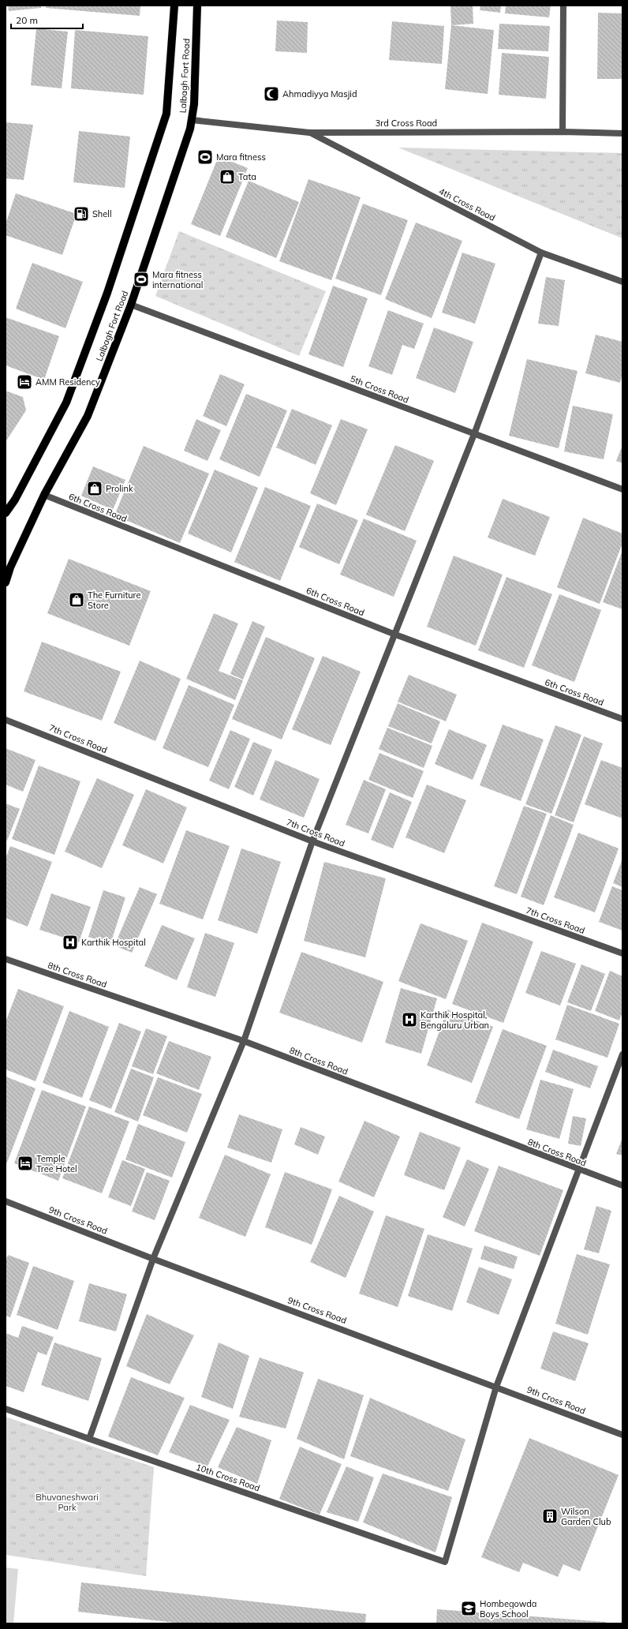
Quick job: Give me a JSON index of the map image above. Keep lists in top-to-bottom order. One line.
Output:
{"streets":{"main road":["Lalbagh Fort Road"],"street":["3rd Cross Road","4th Cross Road","5th Cross Road","6th Cross Road","7th Cross Road","8th Cross Road","9th Cross Road","10th Cross Road"]},"crossings":[["Lalbagh Fort Road","3rd Cross Road"],["Lalbagh Fort Road","5th Cross Road"],["Lalbagh Fort Road","6th Cross Road"],["3rd Cross Road","4th Cross Road"],["9th Cross Road","10th Cross Road"]],"parks":["Bhuvaneshwari Park"],"places":{"mosque":["Ahmadiyya Masjid"],"sports":["Mara fitness","Mara fitness international"],"shop":["Tata","Prolink","The Furniture Store"],"fuel station":["Shell"],"hotel":["AMM Residency","Temple Tree Hotel"],"hospital":["Karthik Hospital","Karthik Hospital, Bengaluru Urban"],"building":["Wilson Garden Club"],"school or university":["Hombegowda Boys School"]},"scale_bar":"20 m"}
